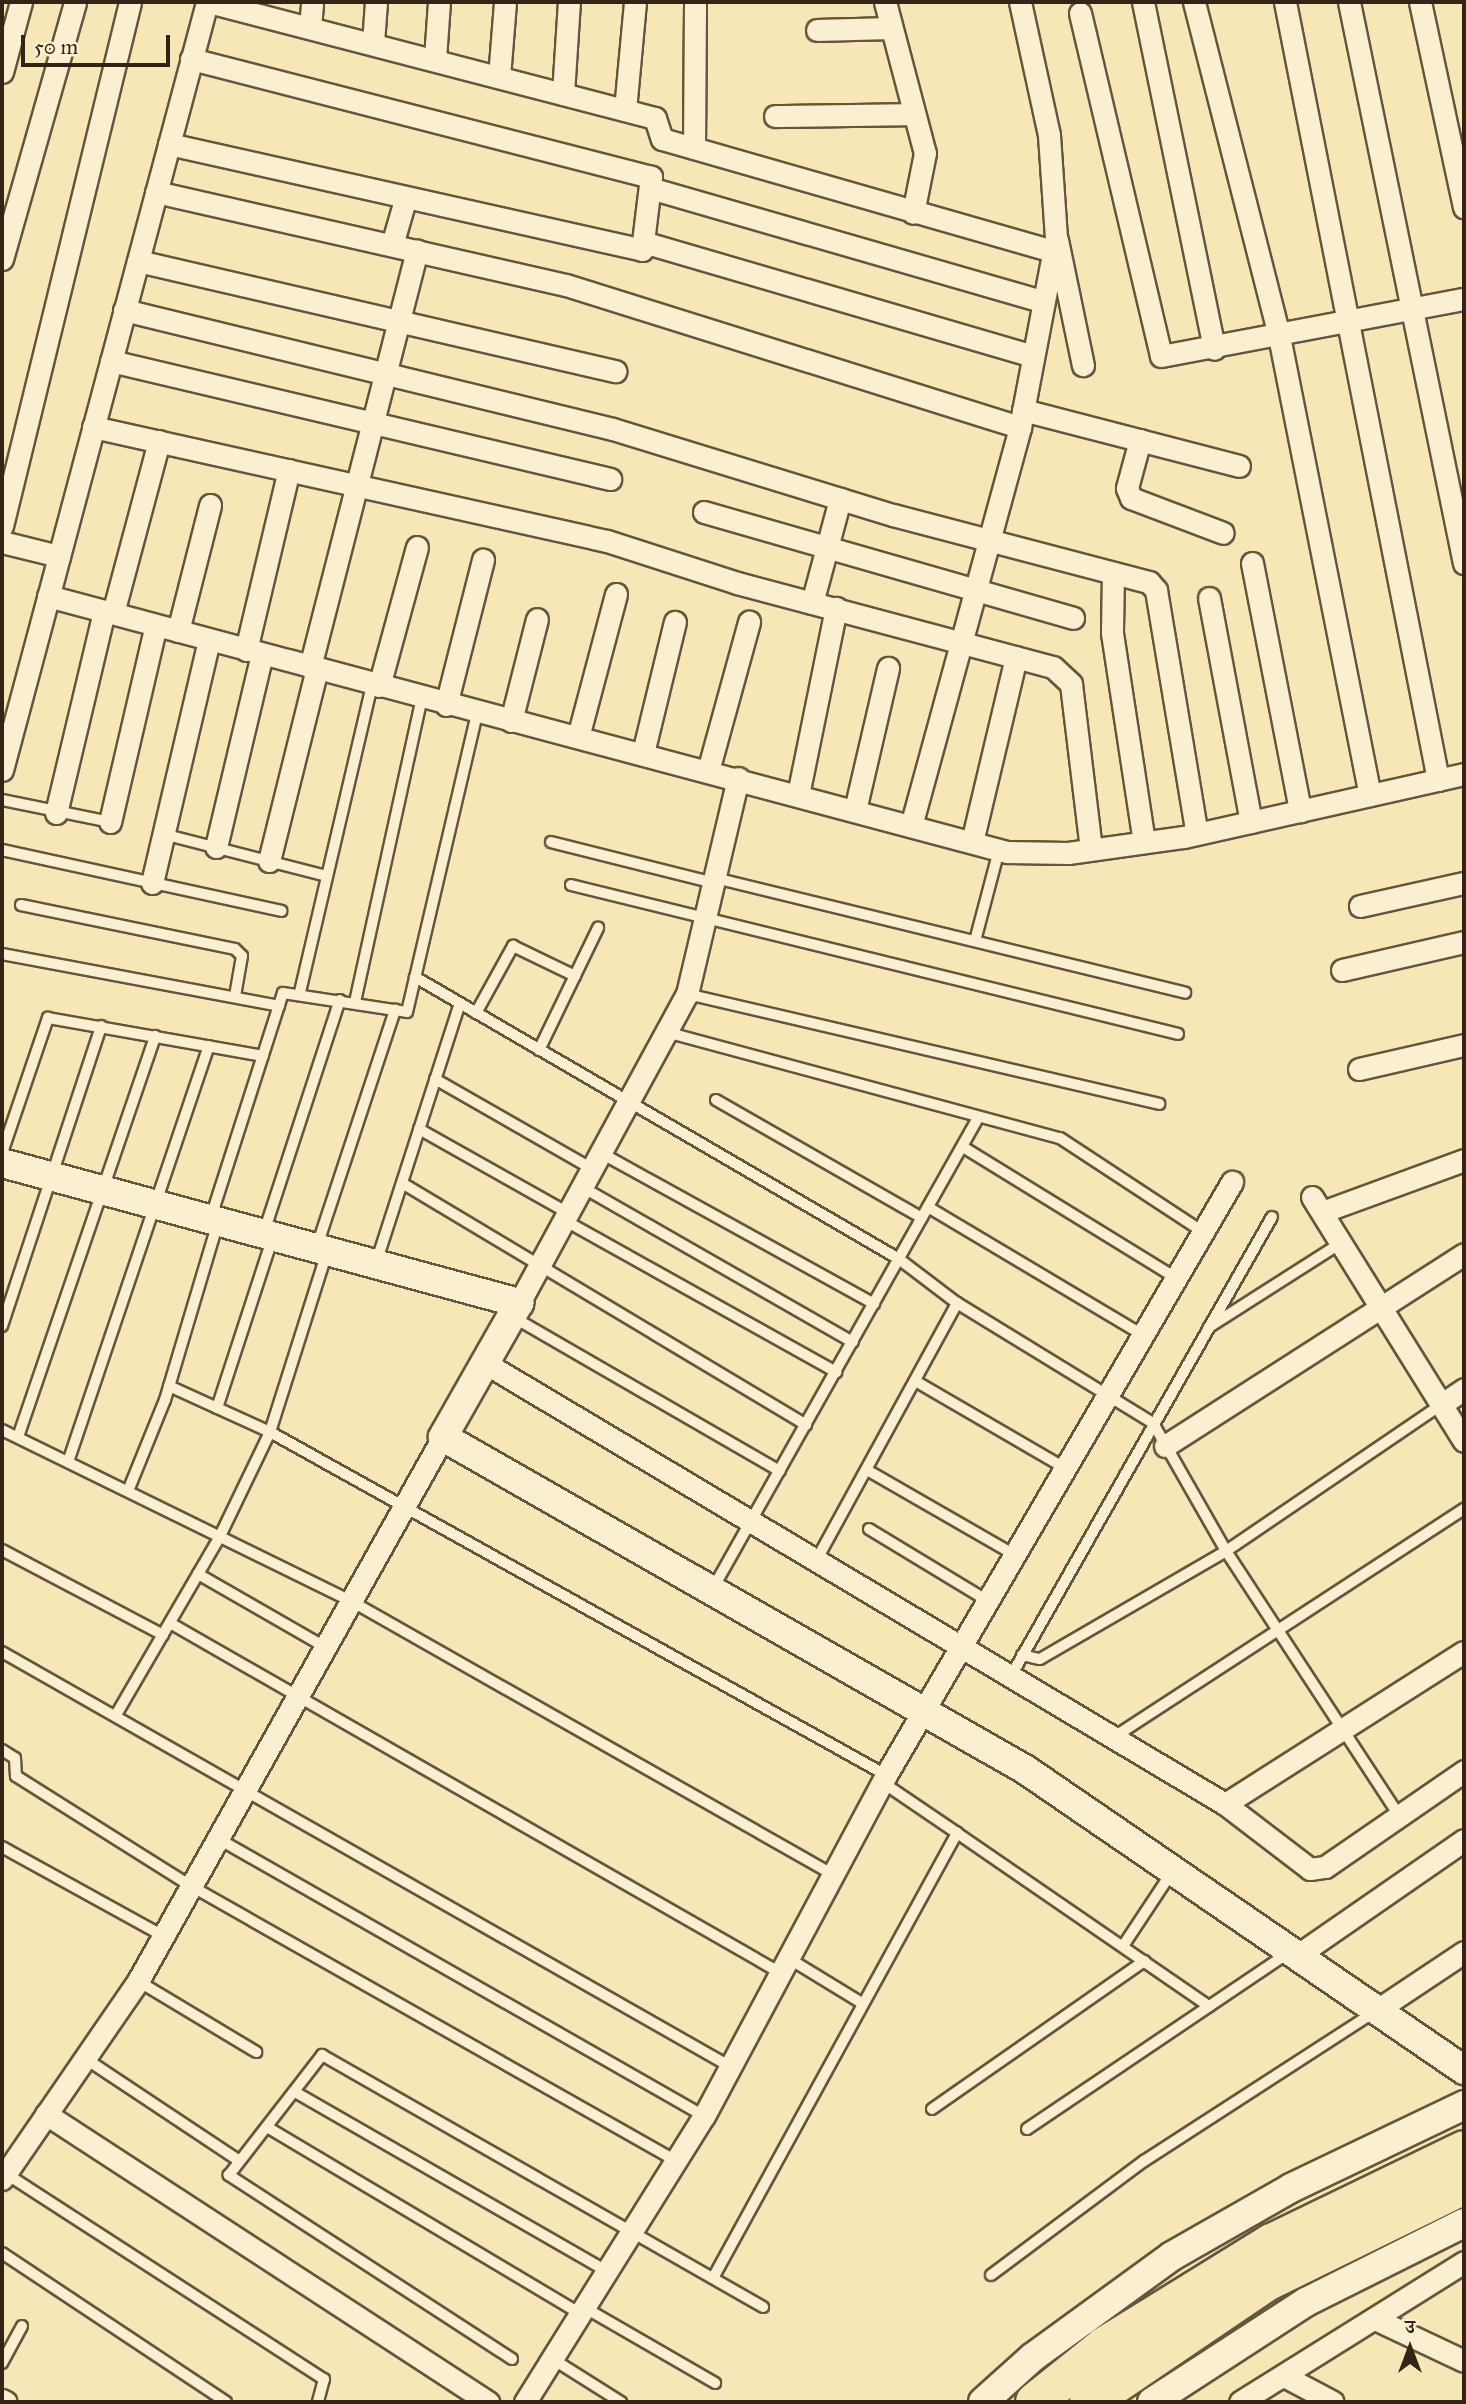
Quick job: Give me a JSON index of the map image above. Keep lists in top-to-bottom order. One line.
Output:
{"scale_bar":"50 m","north":"top"}
